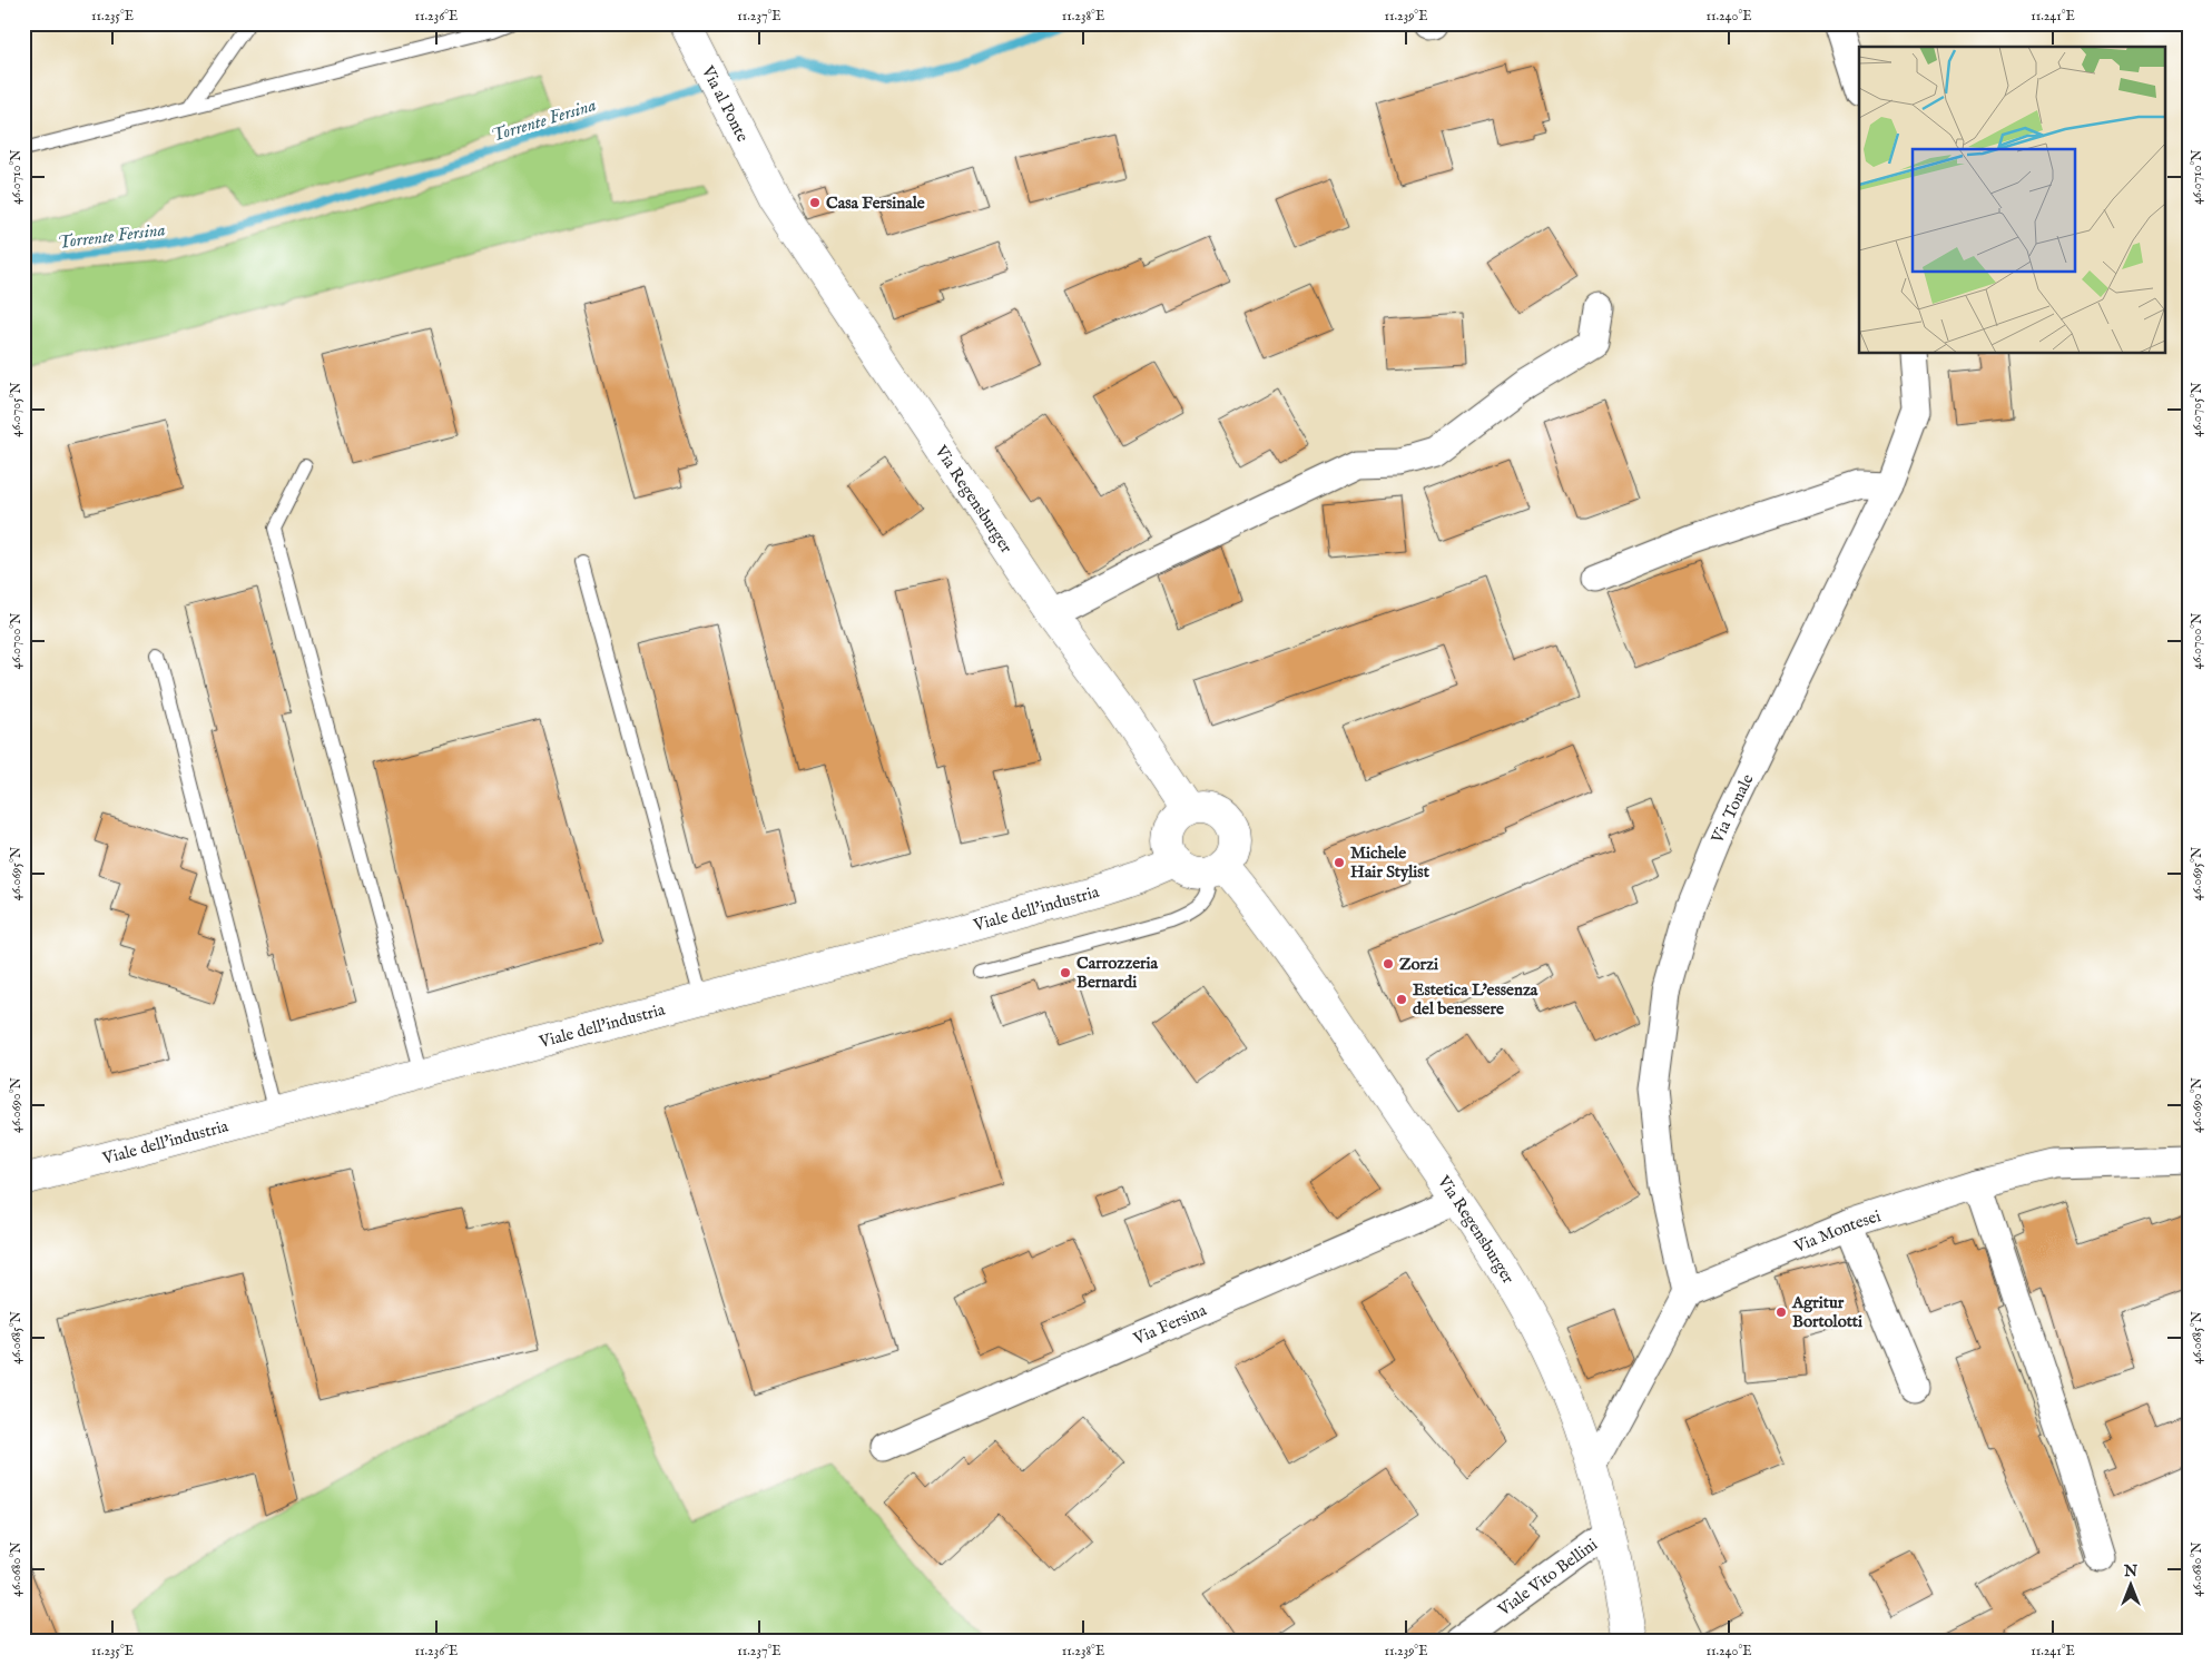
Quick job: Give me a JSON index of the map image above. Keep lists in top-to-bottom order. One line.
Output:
{"streets":{"main road":["Via al Ponte","Via Regensburger","Viale dell'industria"],"street":["Via Tonale","Via Montesei","Via Fersina","Viale Vito Bellini"]},"crossings":[["Via al Ponte","Via Regensburger"],["Via Regensburger","Viale dell'industria"],["Via Regensburger","Via Fersina"],["Via Regensburger","Viale Vito Bellini"],["Via Tonale","Via Montesei"]],"water":["Torrente Fersina"],"places":["Casa Fersinale","Michele Hair Stylist","Zorzi","Carrozzeria Bernardi","Estetica L'essenza del benessere","Agritur Bortolotti"],"north":"top","coordinates":["11.235°E","11.236°E","11.237°E","11.238°E","11.239°E","11.240°E","11.241°E","46.0710°N","46.0705°N","46.0700°N","46.0695°N","46.0690°N","46.0685°N","46.0680°N"]}
